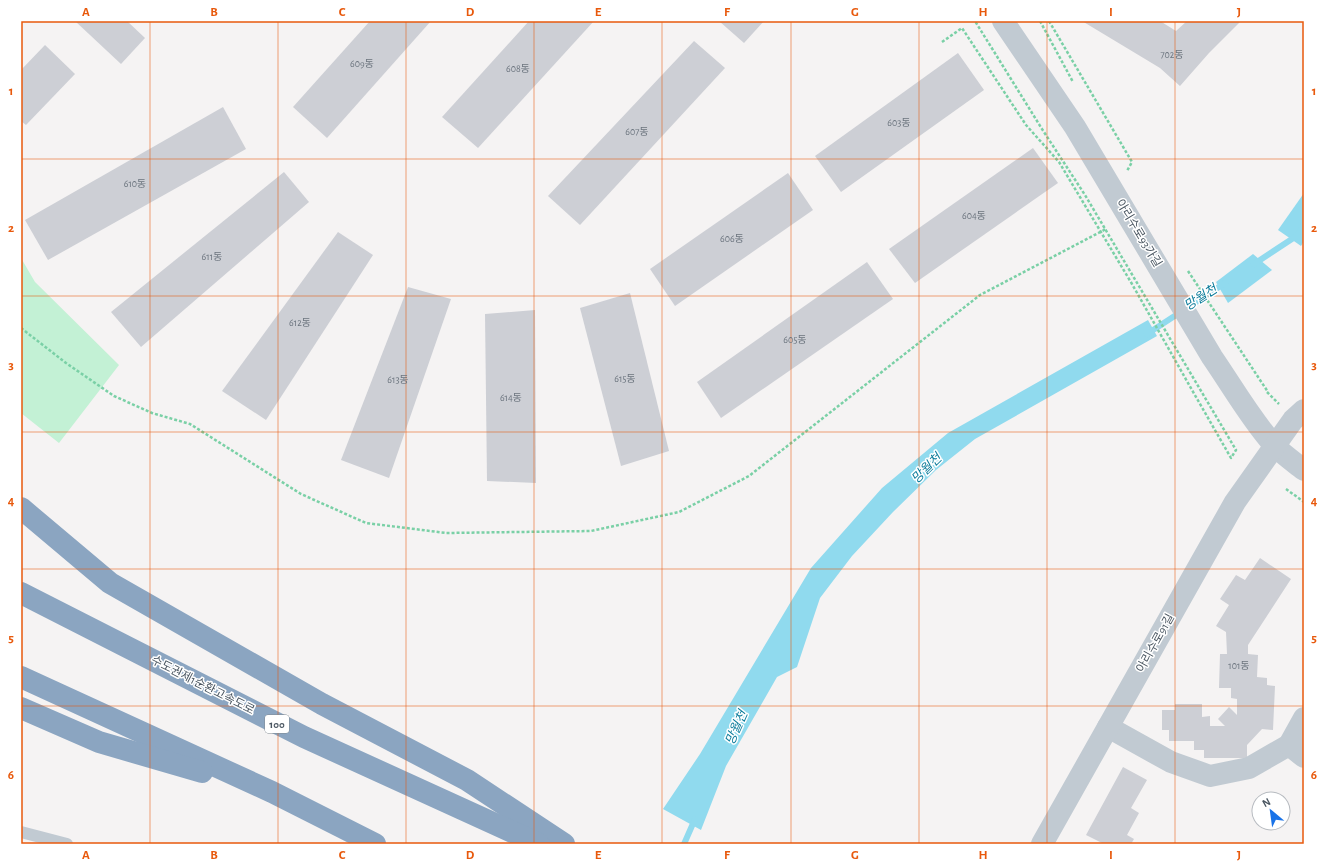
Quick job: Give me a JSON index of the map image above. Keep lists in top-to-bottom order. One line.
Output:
{"streets":{"highway":["수도권제1순환고속도로","100"],"street":["아리수로93가길","아리수로91길"]},"crossings":[["아리수로93가길","아리수로91길"]],"water":["망월천"],"house_numbers":["702동","609동","608동","603동","607동","610동","604동","606동","611동","612동","605동","615동","613동","614동","101동"],"north":"top left","grid":{"columns":["A","B","C","D","E","F","G","H","I","J"],"rows":["1","2","3","4","5","6"]}}
